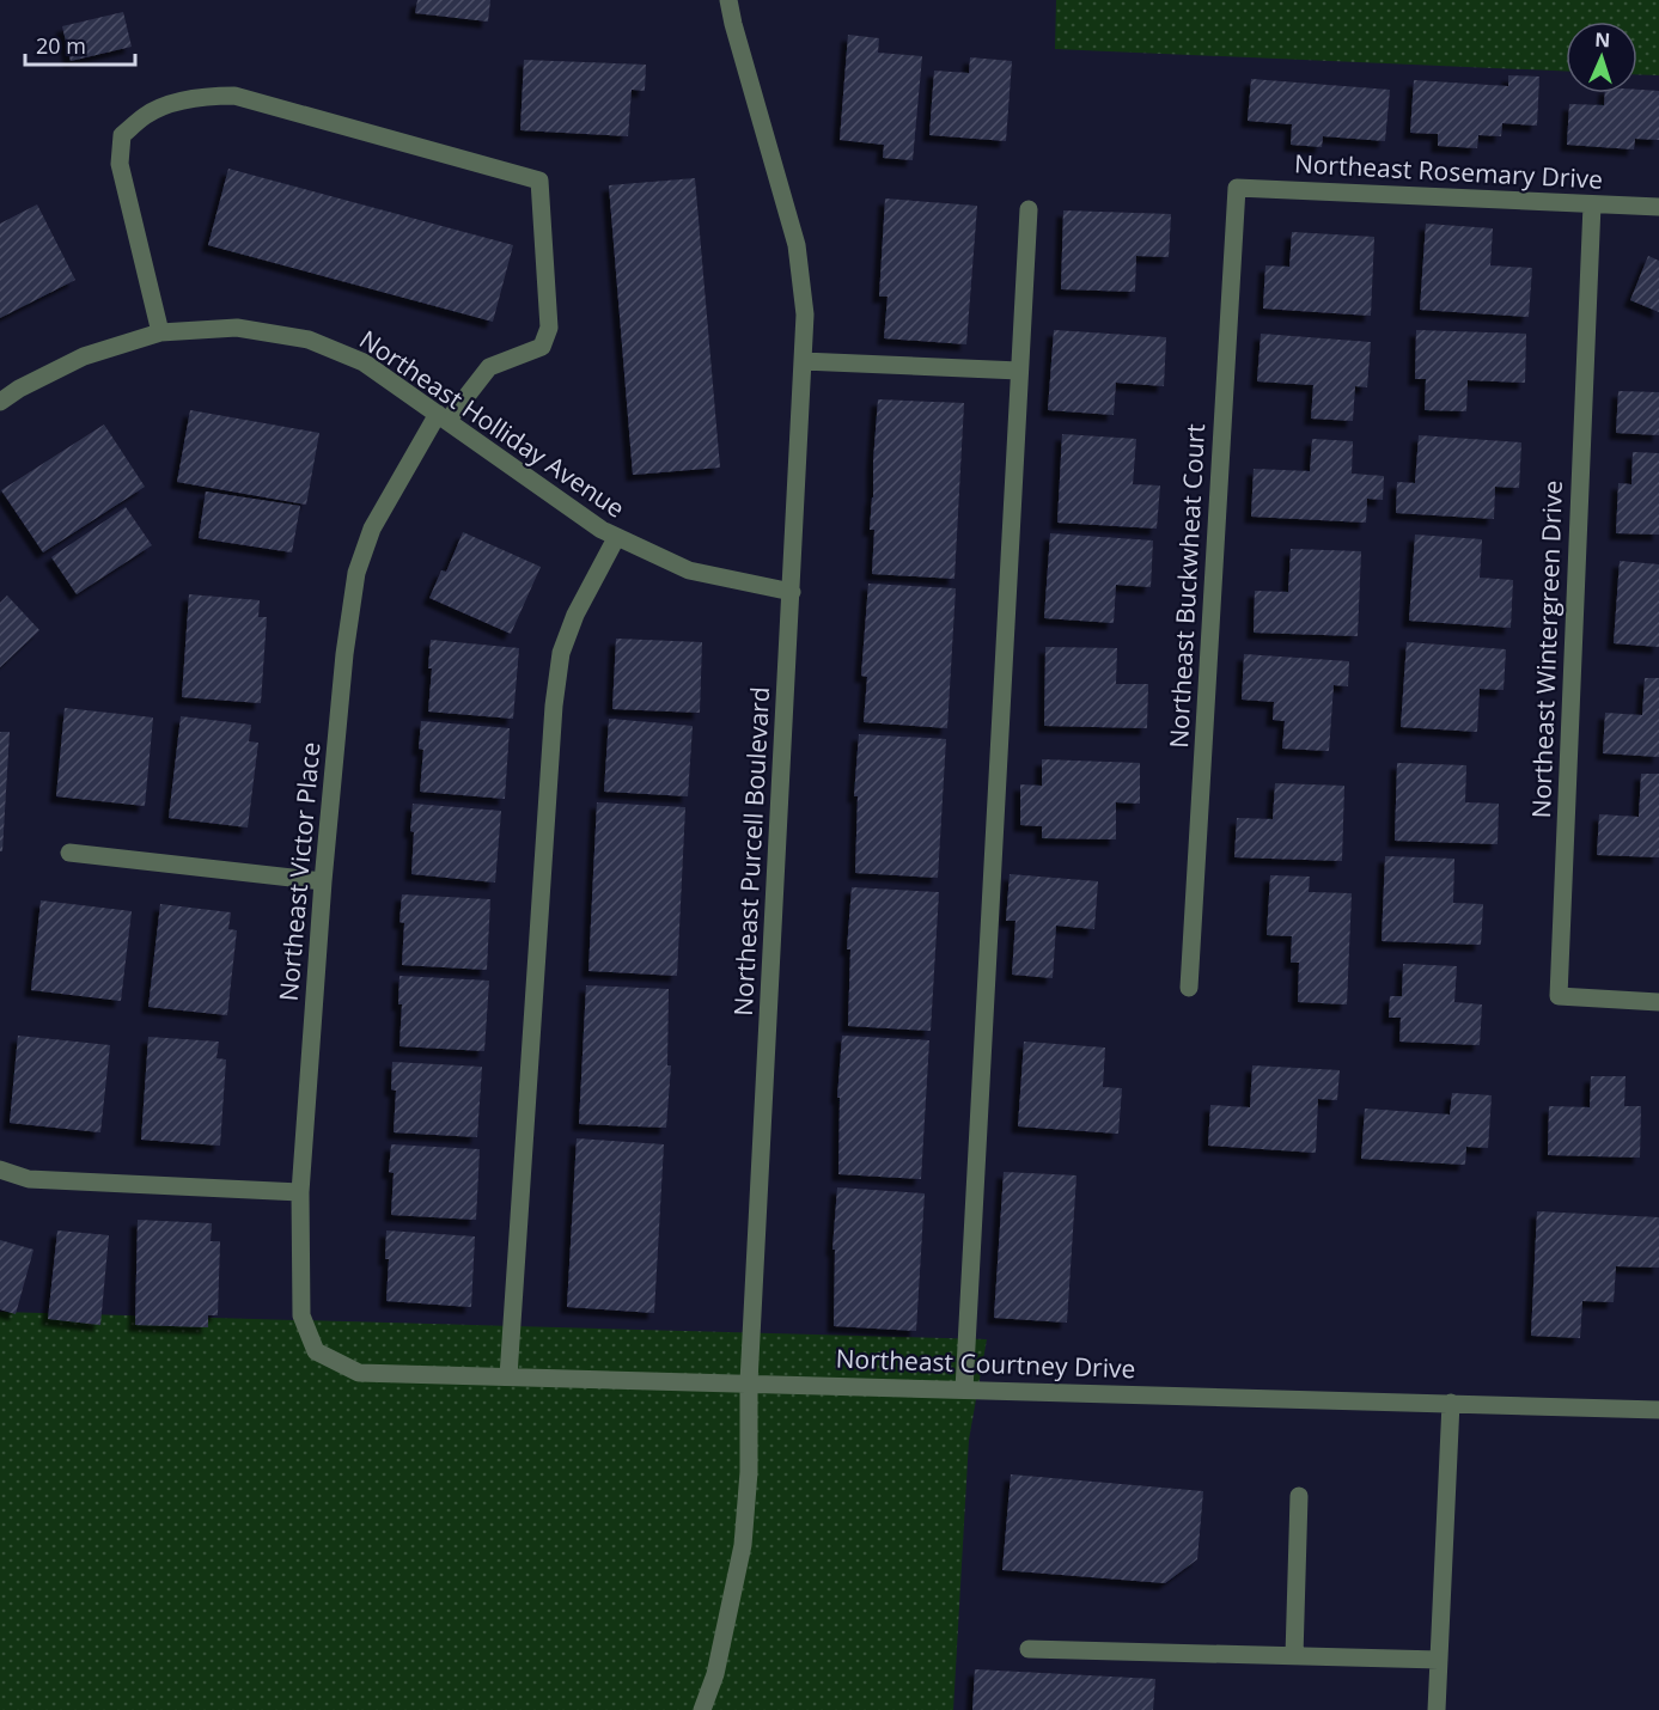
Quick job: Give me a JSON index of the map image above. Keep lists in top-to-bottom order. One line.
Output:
{"streets":{"street":["Northeast Rosemary Drive","Northeast Holliday Avenue","Northeast Buckwheat Court","Northeast Wintergreen Drive","Northeast Purcell Boulevard","Northeast Victor Place","Northeast Courtney Drive"]},"crossings":[["Northeast Rosemary Drive","Northeast Buckwheat Court"],["Northeast Rosemary Drive","Northeast Wintergreen Drive"],["Northeast Holliday Avenue","Northeast Purcell Boulevard"],["Northeast Holliday Avenue","Northeast Victor Place"],["Northeast Purcell Boulevard","Northeast Courtney Drive"],["Northeast Victor Place","Northeast Courtney Drive"]],"scale_bar":"20 m","north":"top"}
